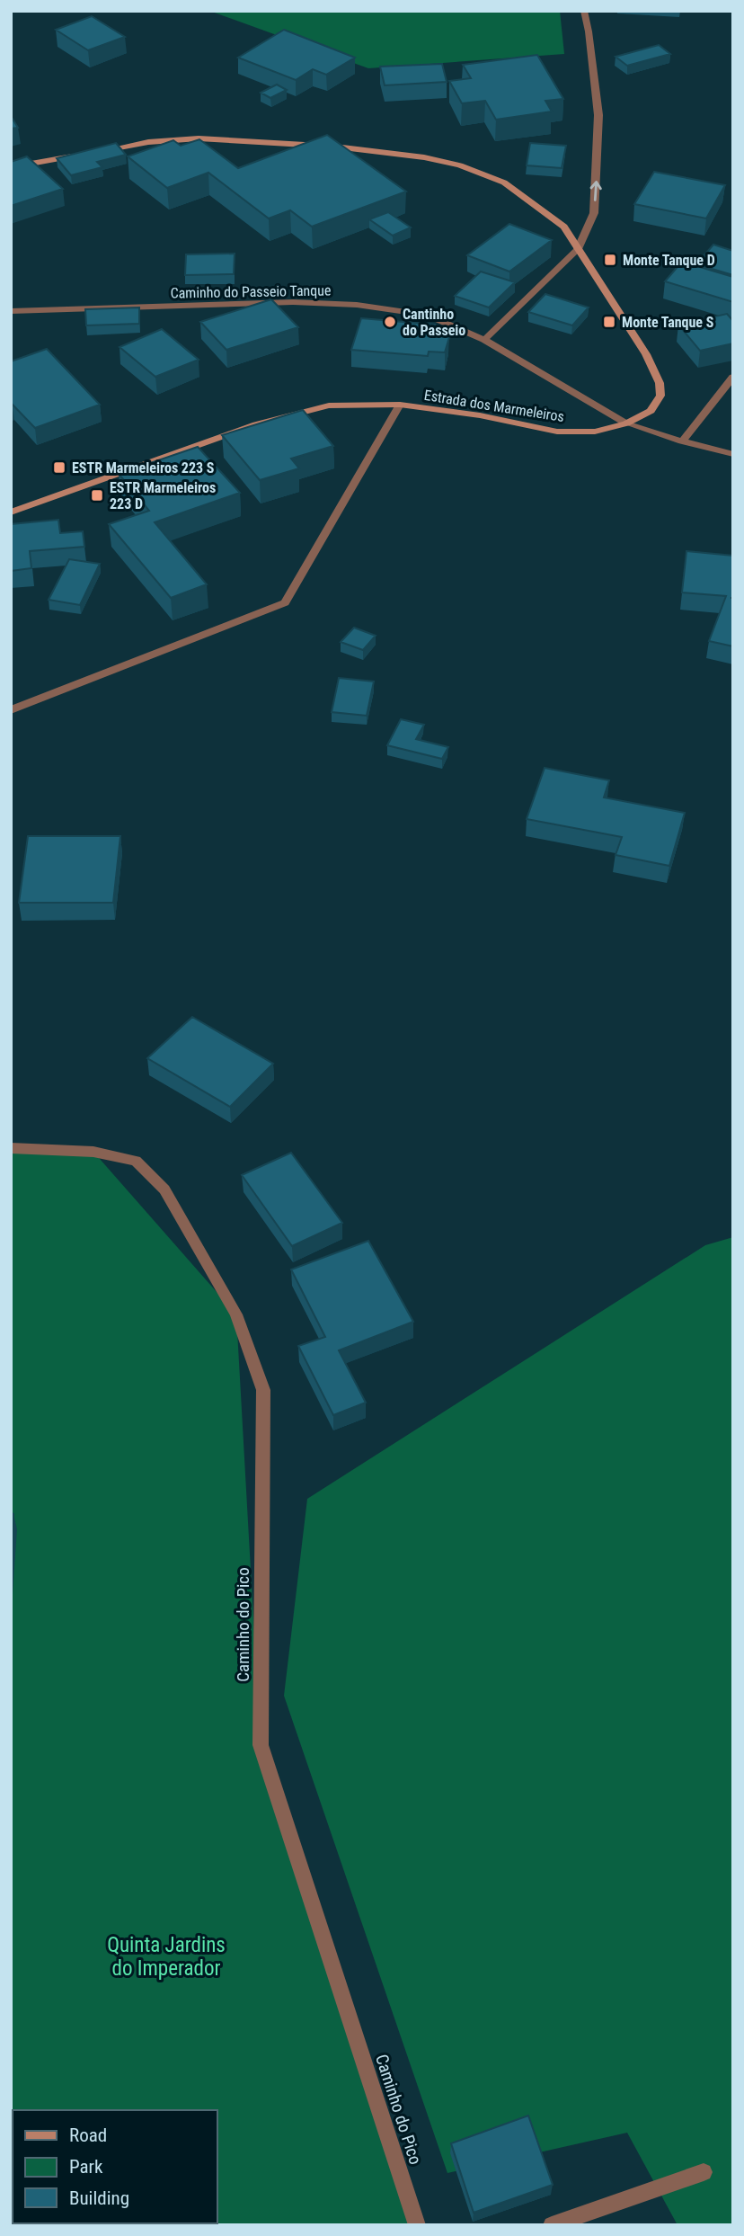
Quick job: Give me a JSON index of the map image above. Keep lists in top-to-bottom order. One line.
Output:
{"streets":{"main road":["Estrada dos Marmeleiros"],"street":["Caminho do Passeio Tanque","Caminho do Pico"]},"crossings":[["Caminho do Passeio Tanque","Estrada dos Marmeleiros"]],"parks":["Quinta Jardins do Imperador"],"places":{"transit":["Monte Tanque D","Monte Tanque S","ESTR Marmeleiros 223 S","ESTR Marmeleiros 223 D"],"other":["Cantinho do Passeio"]},"legend":["Road","Park","Building"]}
